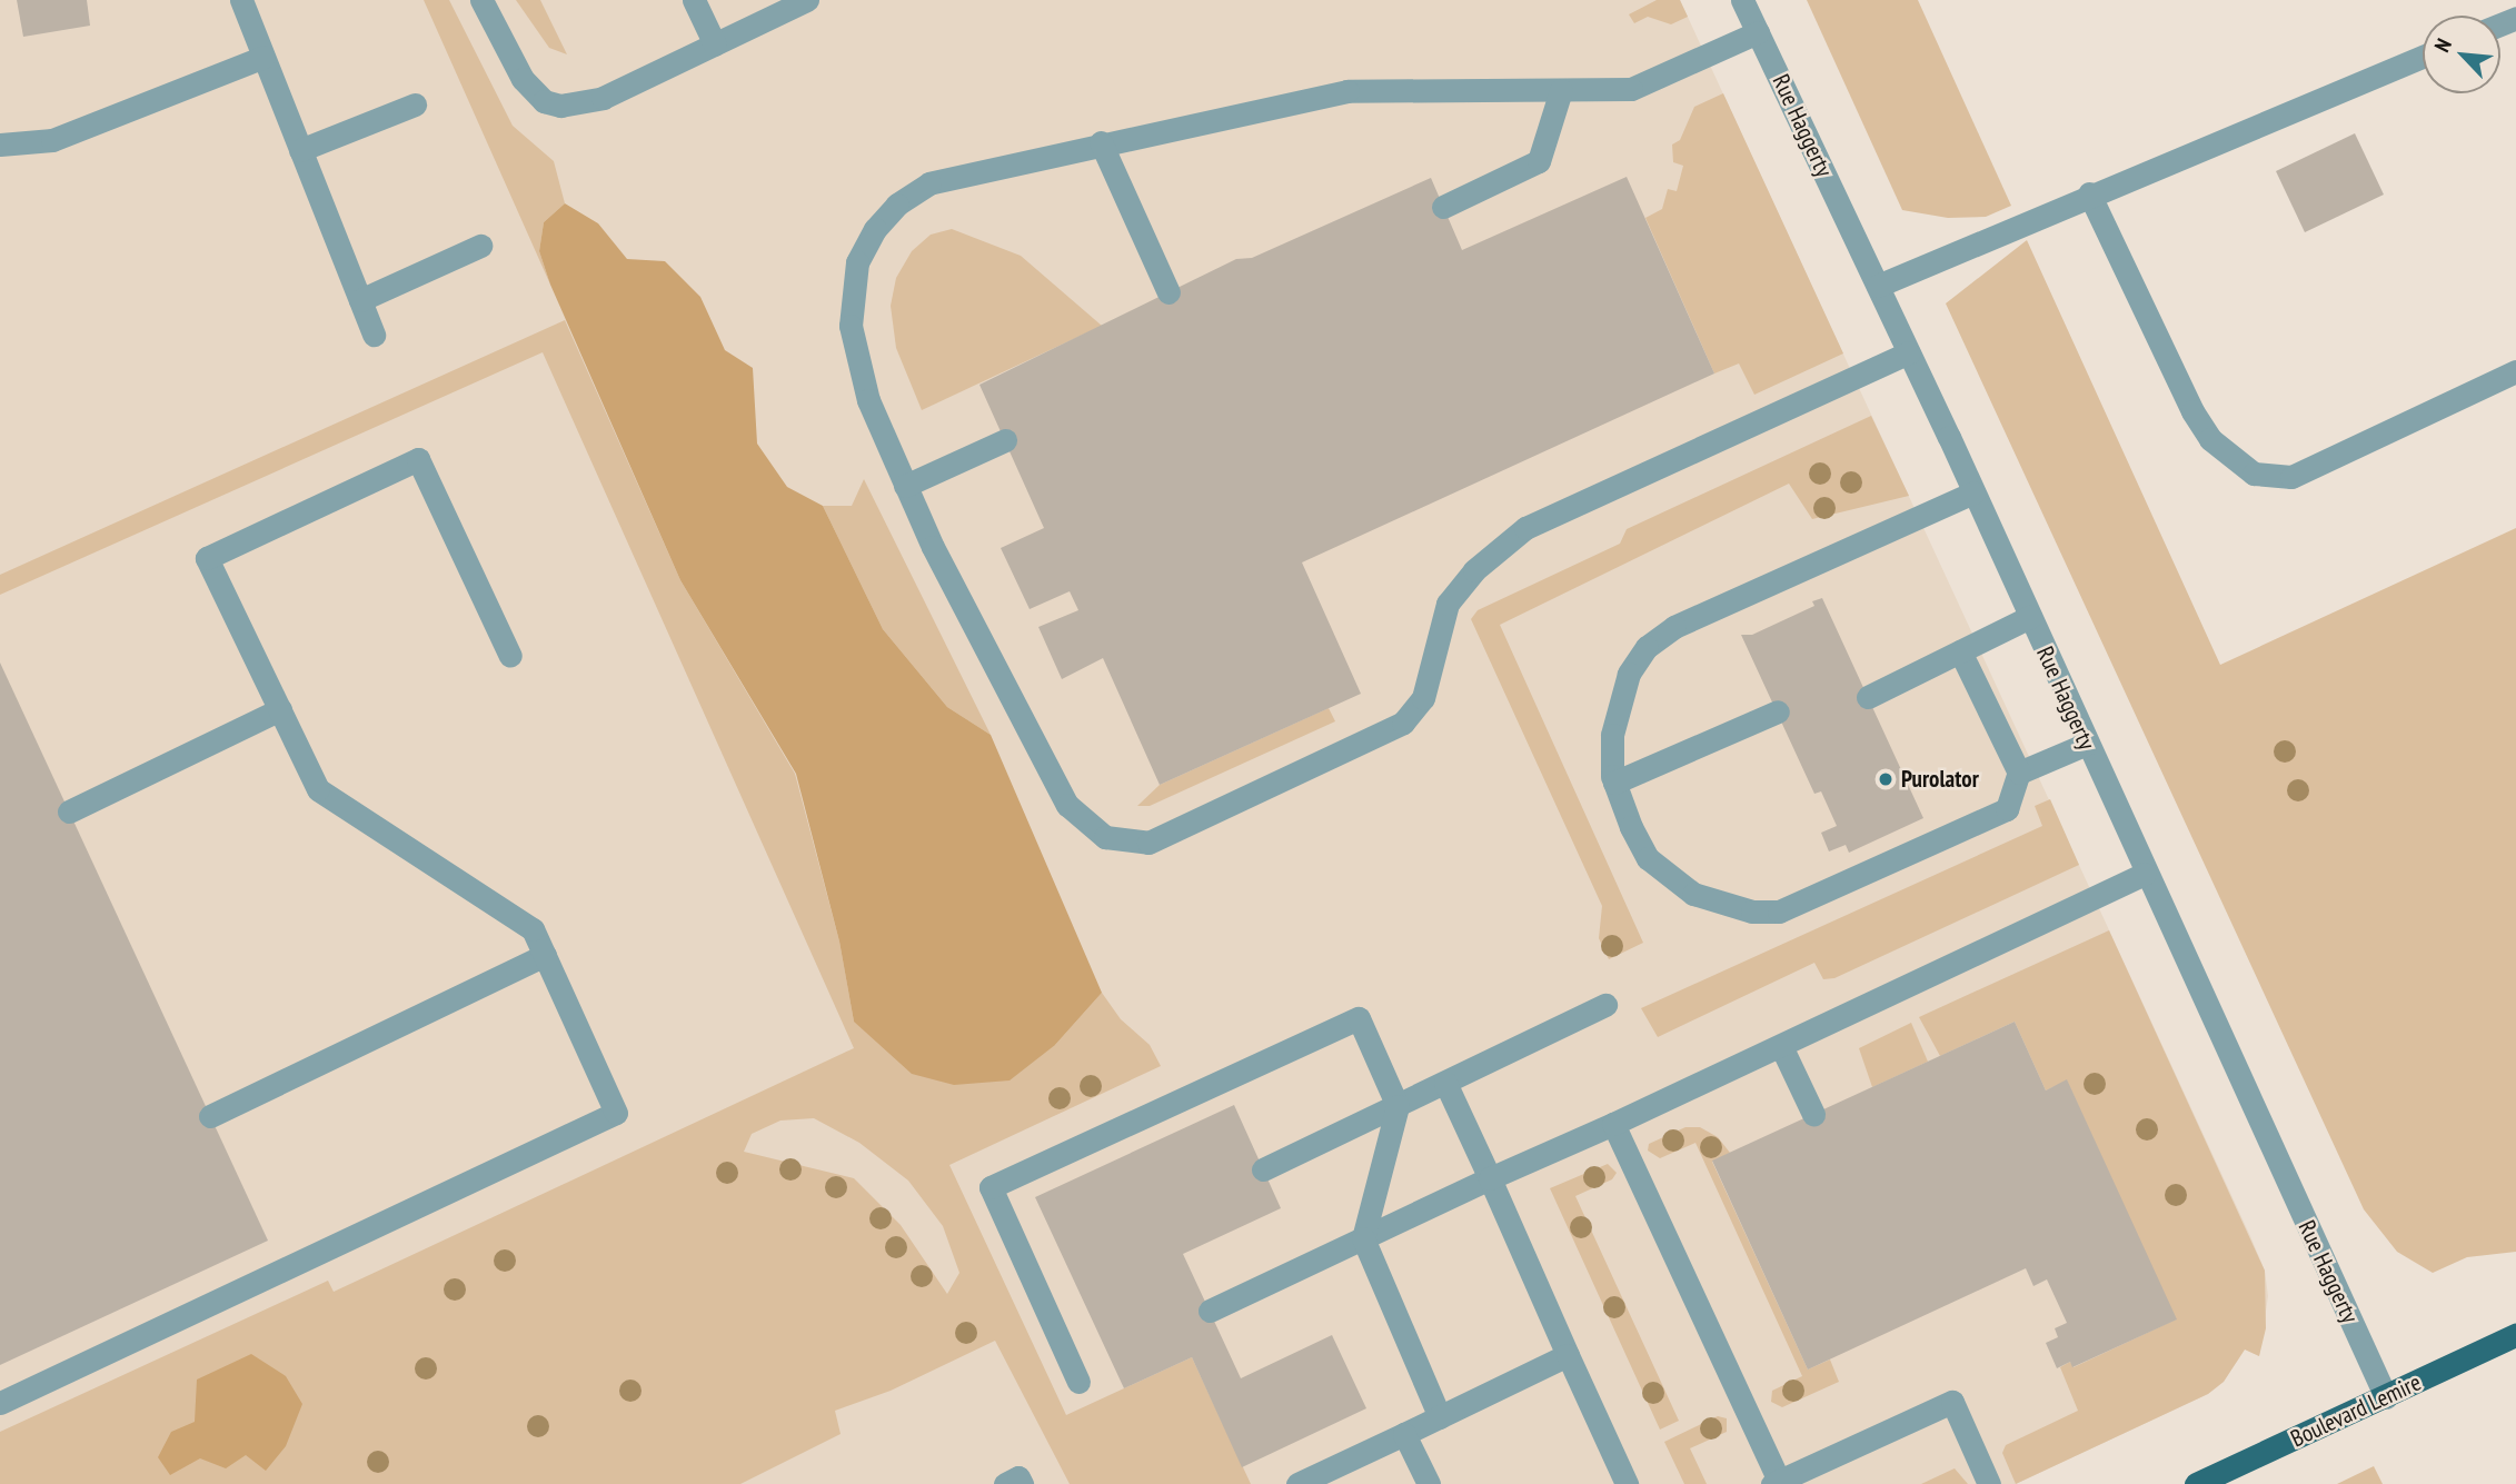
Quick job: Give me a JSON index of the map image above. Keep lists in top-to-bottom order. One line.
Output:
{"streets":{"main road":["Boulevard Lemire"],"street":["Rue Haggerty"]},"crossings":[["Rue Haggerty","Boulevard Lemire"]],"places":["Purolator"],"north":"top left"}
